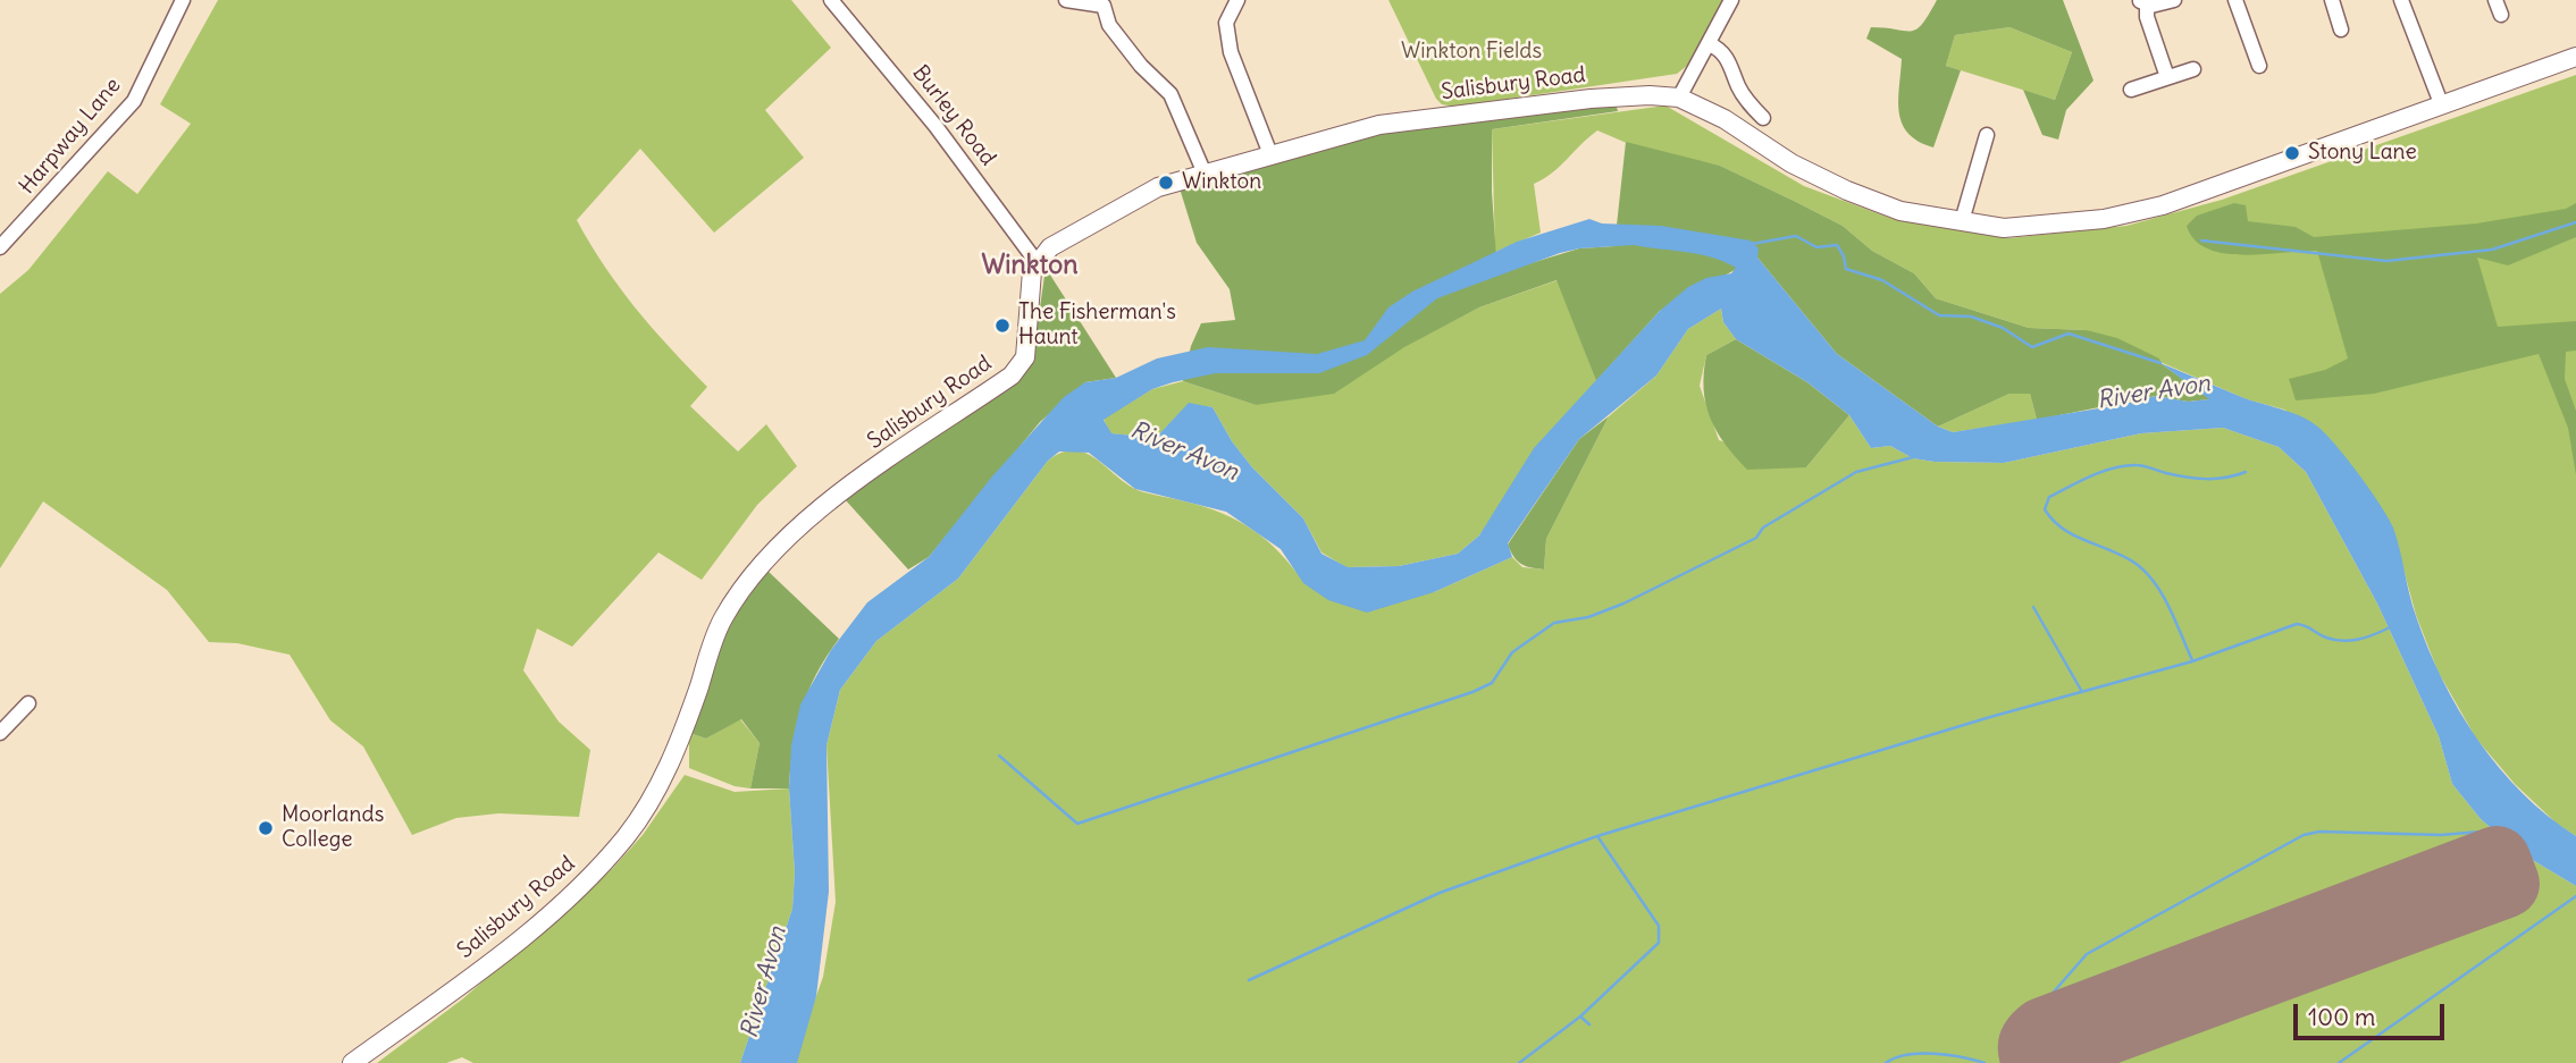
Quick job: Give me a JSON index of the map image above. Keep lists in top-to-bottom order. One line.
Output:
{"streets":{"main road":["Salisbury Road"],"street":["Burley Road","Harpway Lane"]},"crossings":[["Salisbury Road","Burley Road"]],"districts":["Winkton"],"water":["River Avon"],"parks":["Winkton Fields"],"places":["Stony Lane","Winkton","The Fisherman's Haunt","Moorlands College"],"scale_bar":"100 m"}
